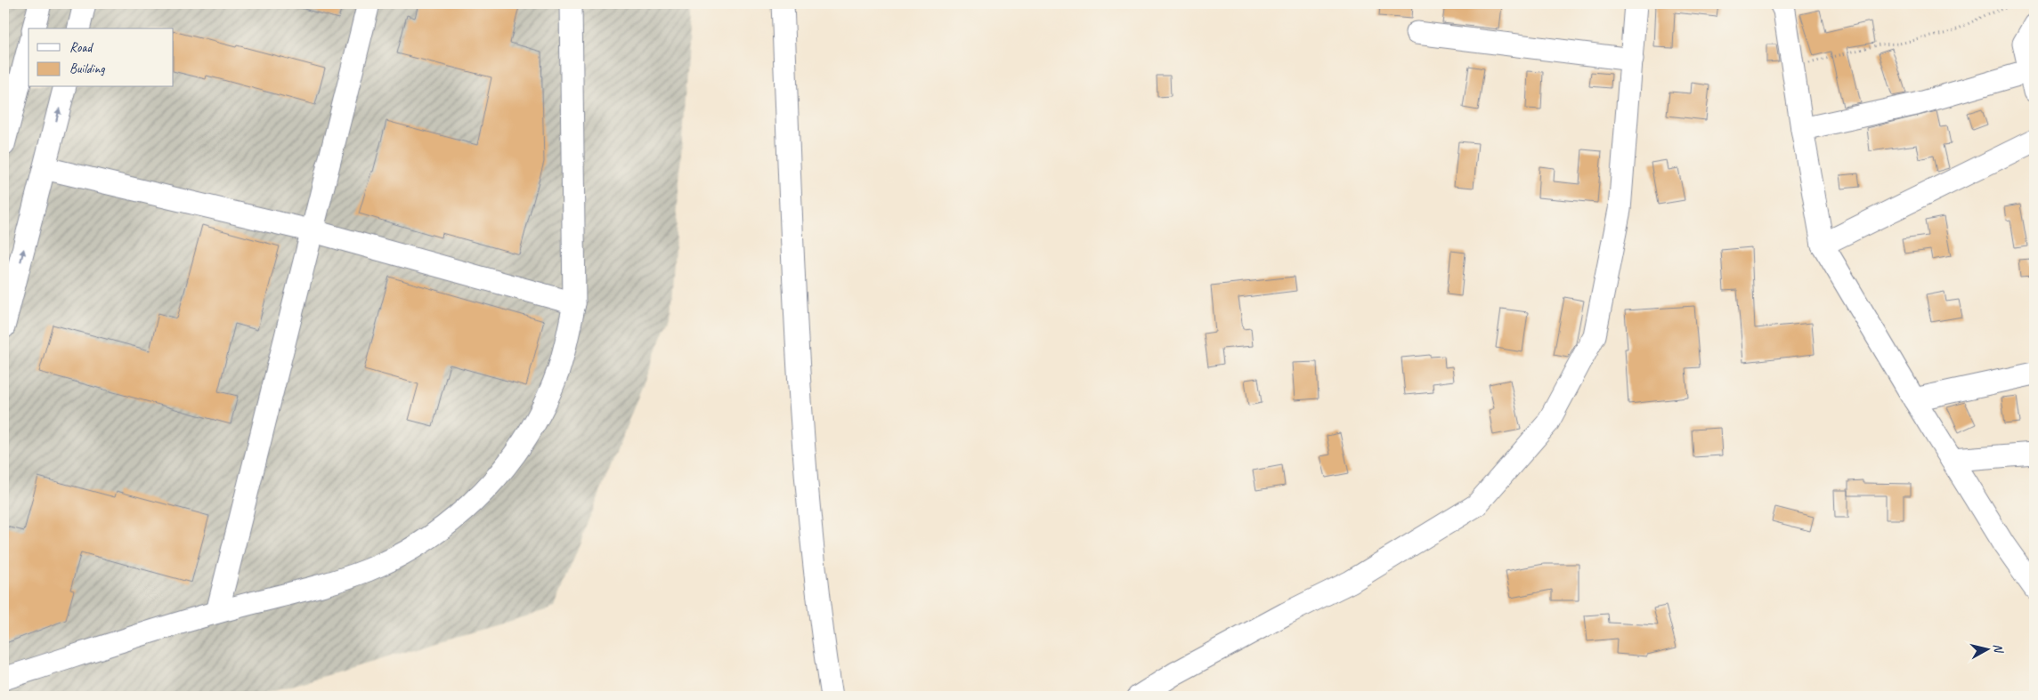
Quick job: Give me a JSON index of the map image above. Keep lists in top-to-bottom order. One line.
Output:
{"legend":["Road","Building"],"north":"right"}
